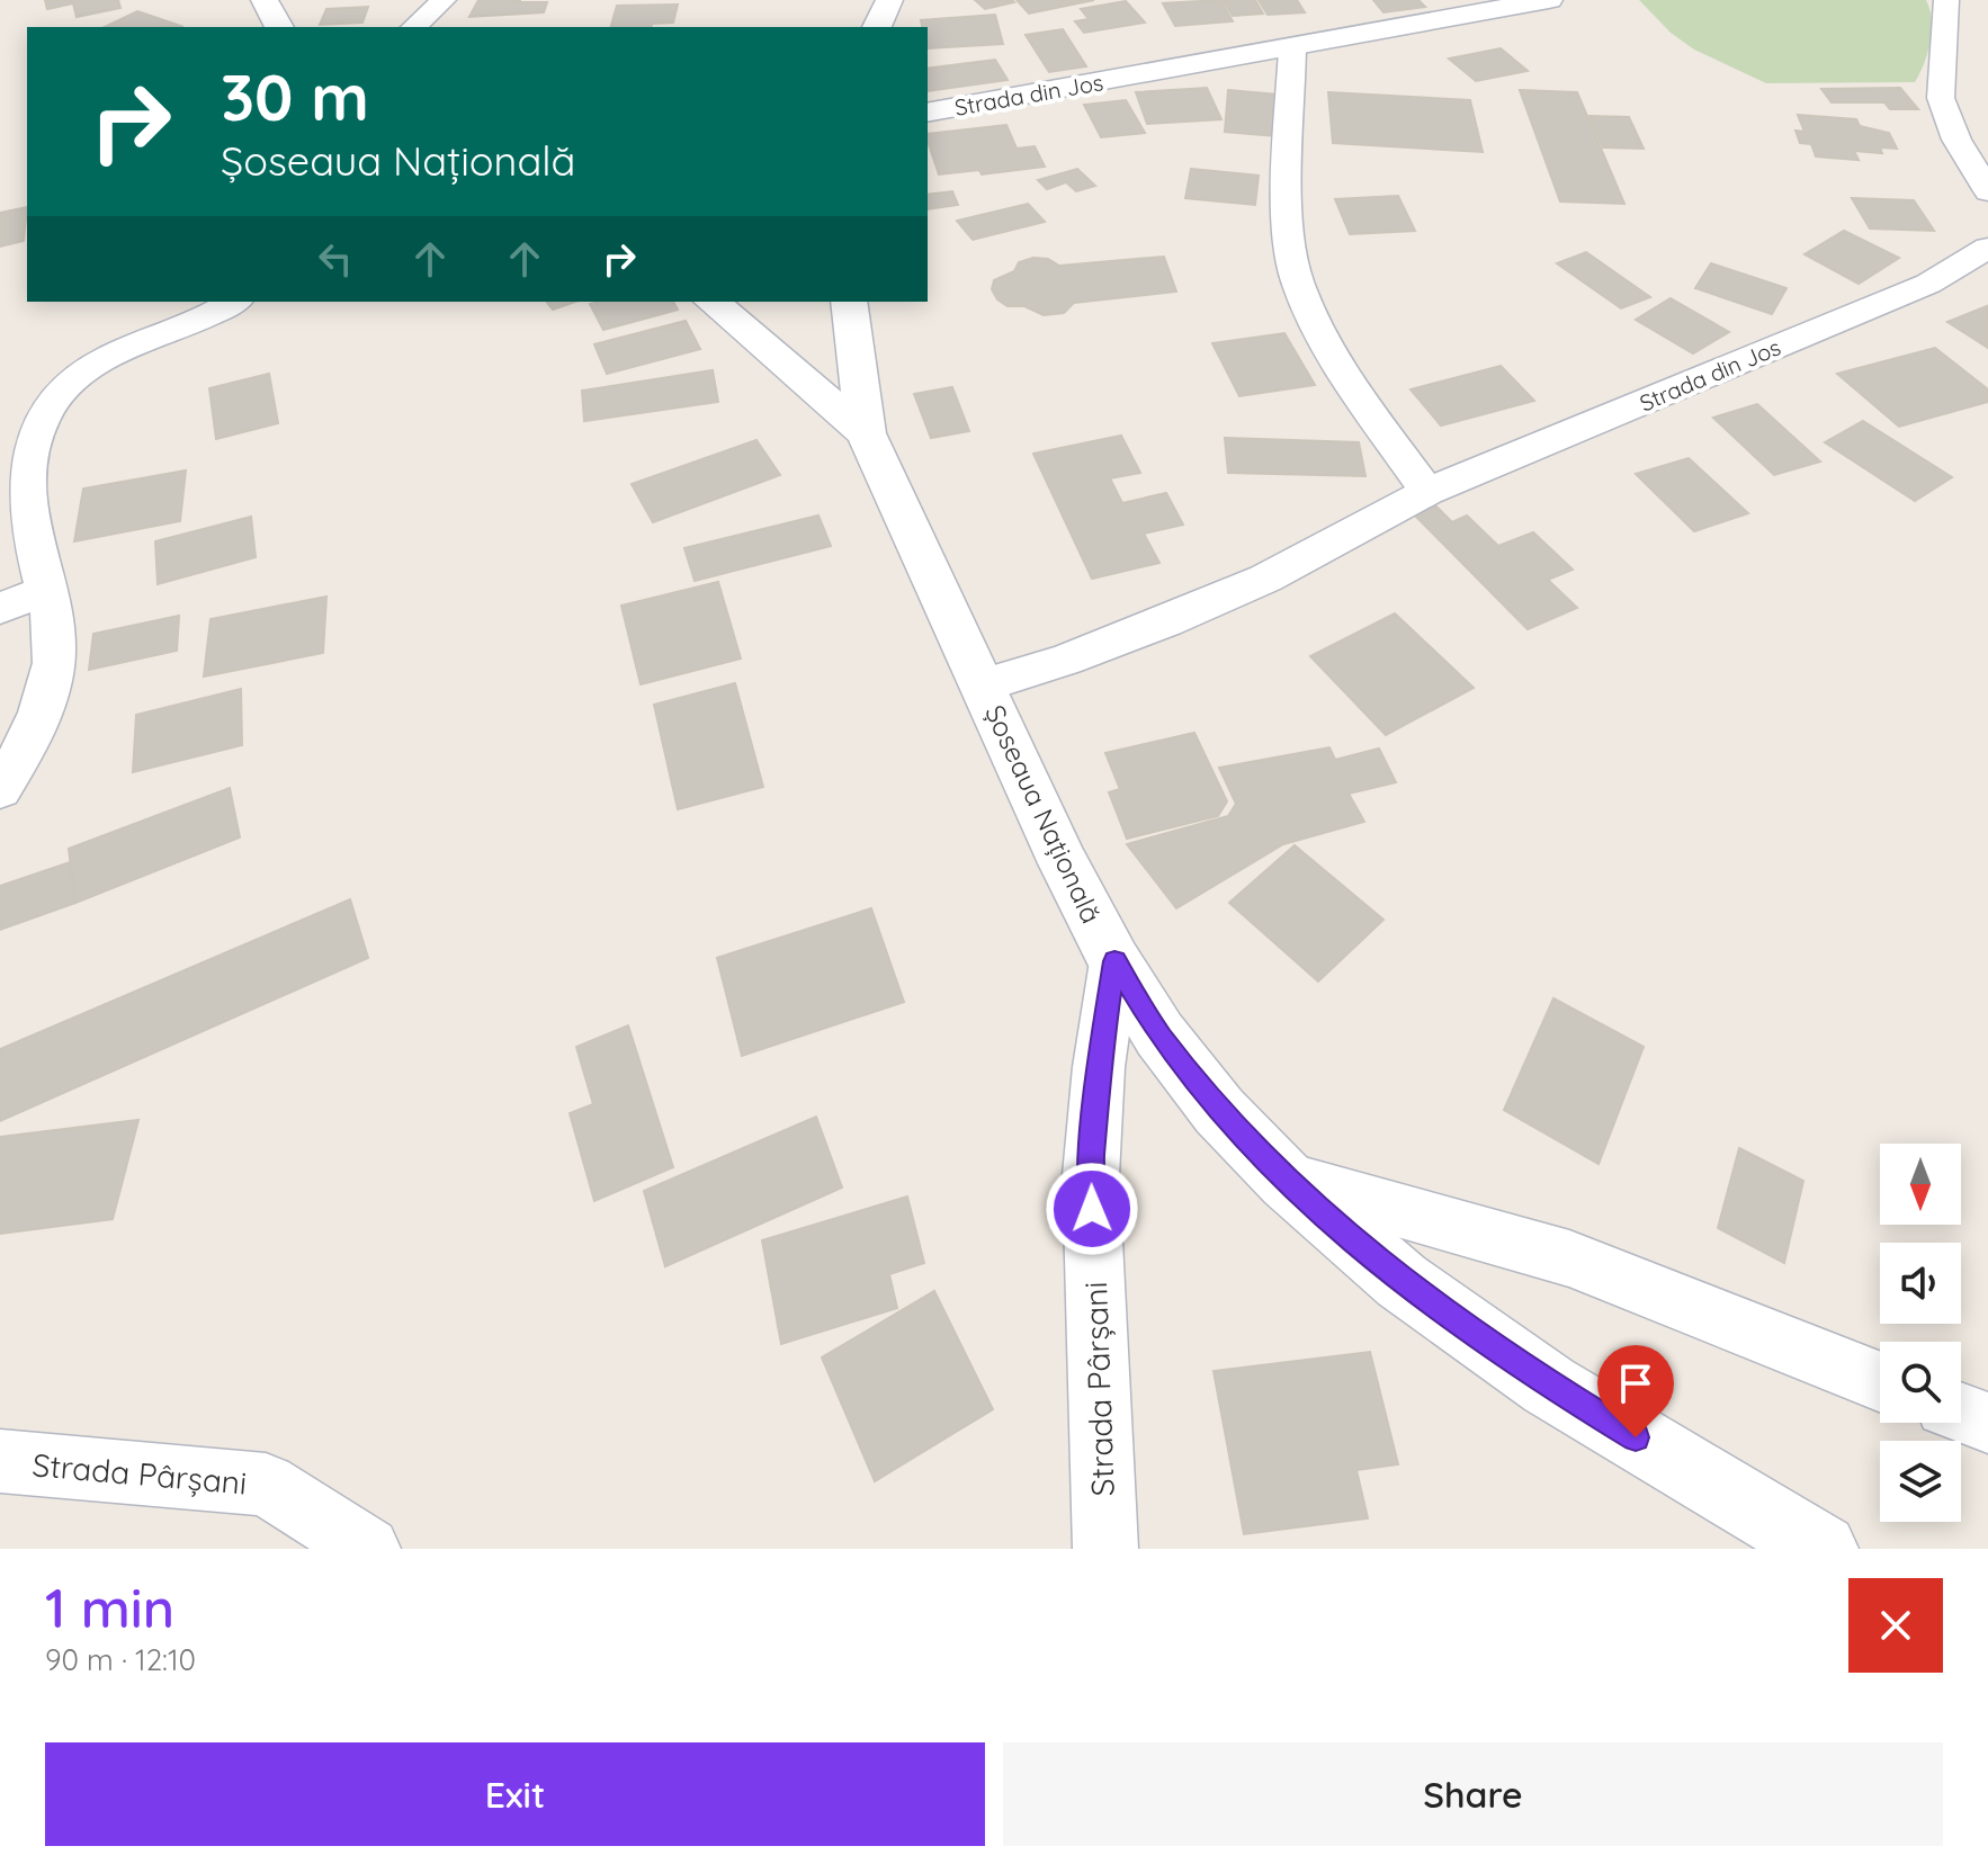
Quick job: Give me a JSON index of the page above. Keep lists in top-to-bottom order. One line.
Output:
{"streets":{"street":["Strada din Jos","Șoseaua Națională","Strada Pârșani"]},"crossings":[["Strada din Jos","Șoseaua Națională"],["Șoseaua Națională","Strada Pârșani"]],"north":"bottom","page":{"turn":["30 m","Șoseaua Națională"],"heading":["1 min","90 m · 12:10"],"buttons":["Exit","Share"]}}
